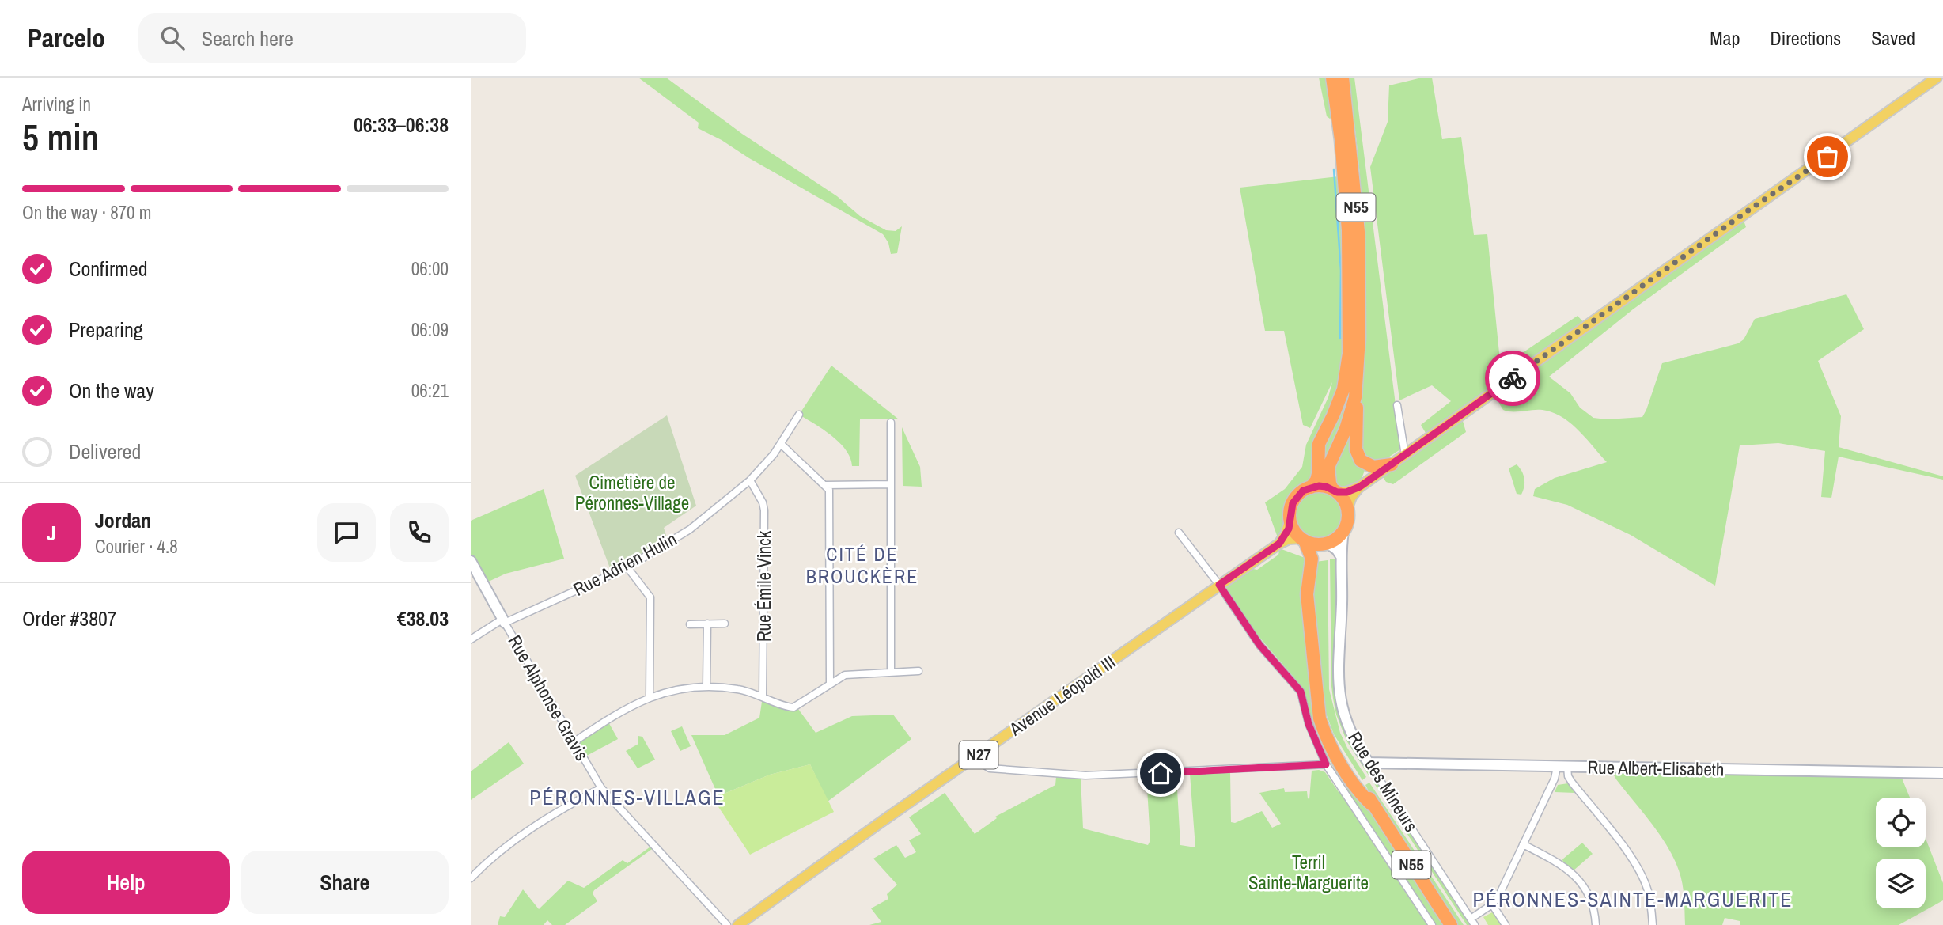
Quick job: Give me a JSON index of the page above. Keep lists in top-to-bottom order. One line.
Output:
{"streets":{"highway":["N55","N27"],"main road":["Avenue Léopold III"],"street":["Rue Adrien Hulin","Rue Émile Vinck","Rue Alphonse Gravis","Rue Albert-Elisabeth","Rue des Mineurs"]},"crossings":[["N55","Avenue Léopold III"],["N55","N27"],["N55","Rue des Mineurs"],["Rue Adrien Hulin","Rue Émile Vinck"],["Rue Adrien Hulin","Rue Alphonse Gravis"],["Avenue Léopold III","N27"],["Avenue Léopold III","Rue des Mineurs"],["N27","Rue des Mineurs"],["Rue Albert-Elisabeth","Rue des Mineurs"]],"districts":["CITÉ DE BROUCKÈRE","PÉRONNES-VILLAGE","PÉRONNES-SAINTE-MARGUERITE"],"parks":["Cimetière de Péronnes-Village","Terril Sainte-Marguerite"],"page":{"header":"Parcelo","search":"Search here","nav":["Map","Directions","Saved"],"heading":["5 min","Arriving in","06:33–06:38"],"panel":["Jordan","Courier · 4.8","Order #3807","€38.03"],"bar":"On the way · 870 m","list":[["Confirmed","06:00"],["Preparing","06:09"],["On the way","06:21"],"Delivered"],"round":"J","buttons":["Help","Share"]}}
